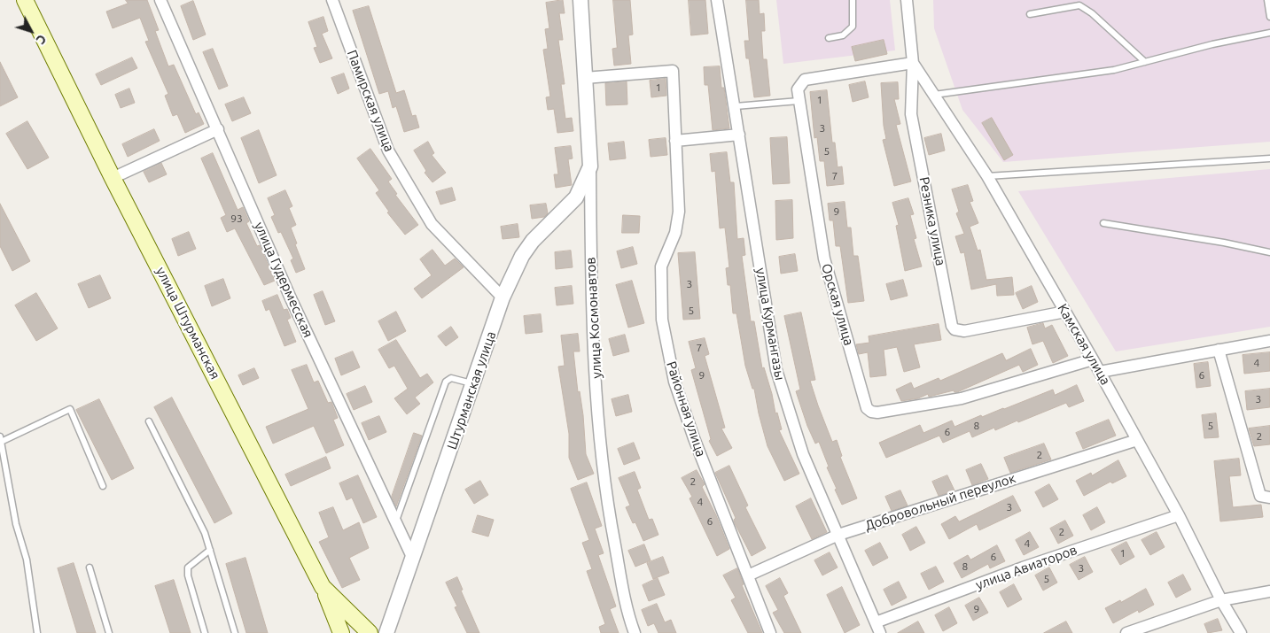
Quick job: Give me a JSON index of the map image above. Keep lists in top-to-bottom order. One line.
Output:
{"streets":{"main road":["улица Штурманская"],"street":["Памирская улица","Резника улица","улица Гудермесская","Орская улица","улица Космонавтов","улица Курмангазы","Камская улица","Штурманская улица","Районная улица","Добровольный переулок","улица Авиаторов"]},"crossings":[["Памирская улица","Штурманская улица"],["Резника улица","Орская улица"],["Резника улица","Камская улица"],["улица Гудермесская","Штурманская улица"],["Орская улица","Камская улица"],["улица Космонавтов","Штурманская улица"],["улица Космонавтов","Районная улица"],["улица Курмангазы","Добровольный переулок"],["улица Курмангазы","улица Авиаторов"],["Камская улица","Добровольный переулок"],["Камская улица","улица Авиаторов"],["Районная улица","Добровольный переулок"]],"house_numbers":["1","1","3","5","7","9","93","3","5","7","4","9","6","3","8","5","6","2","2","2","4","3","6","2","4","1","6","8","3","5","9"],"north":"bottom right"}
